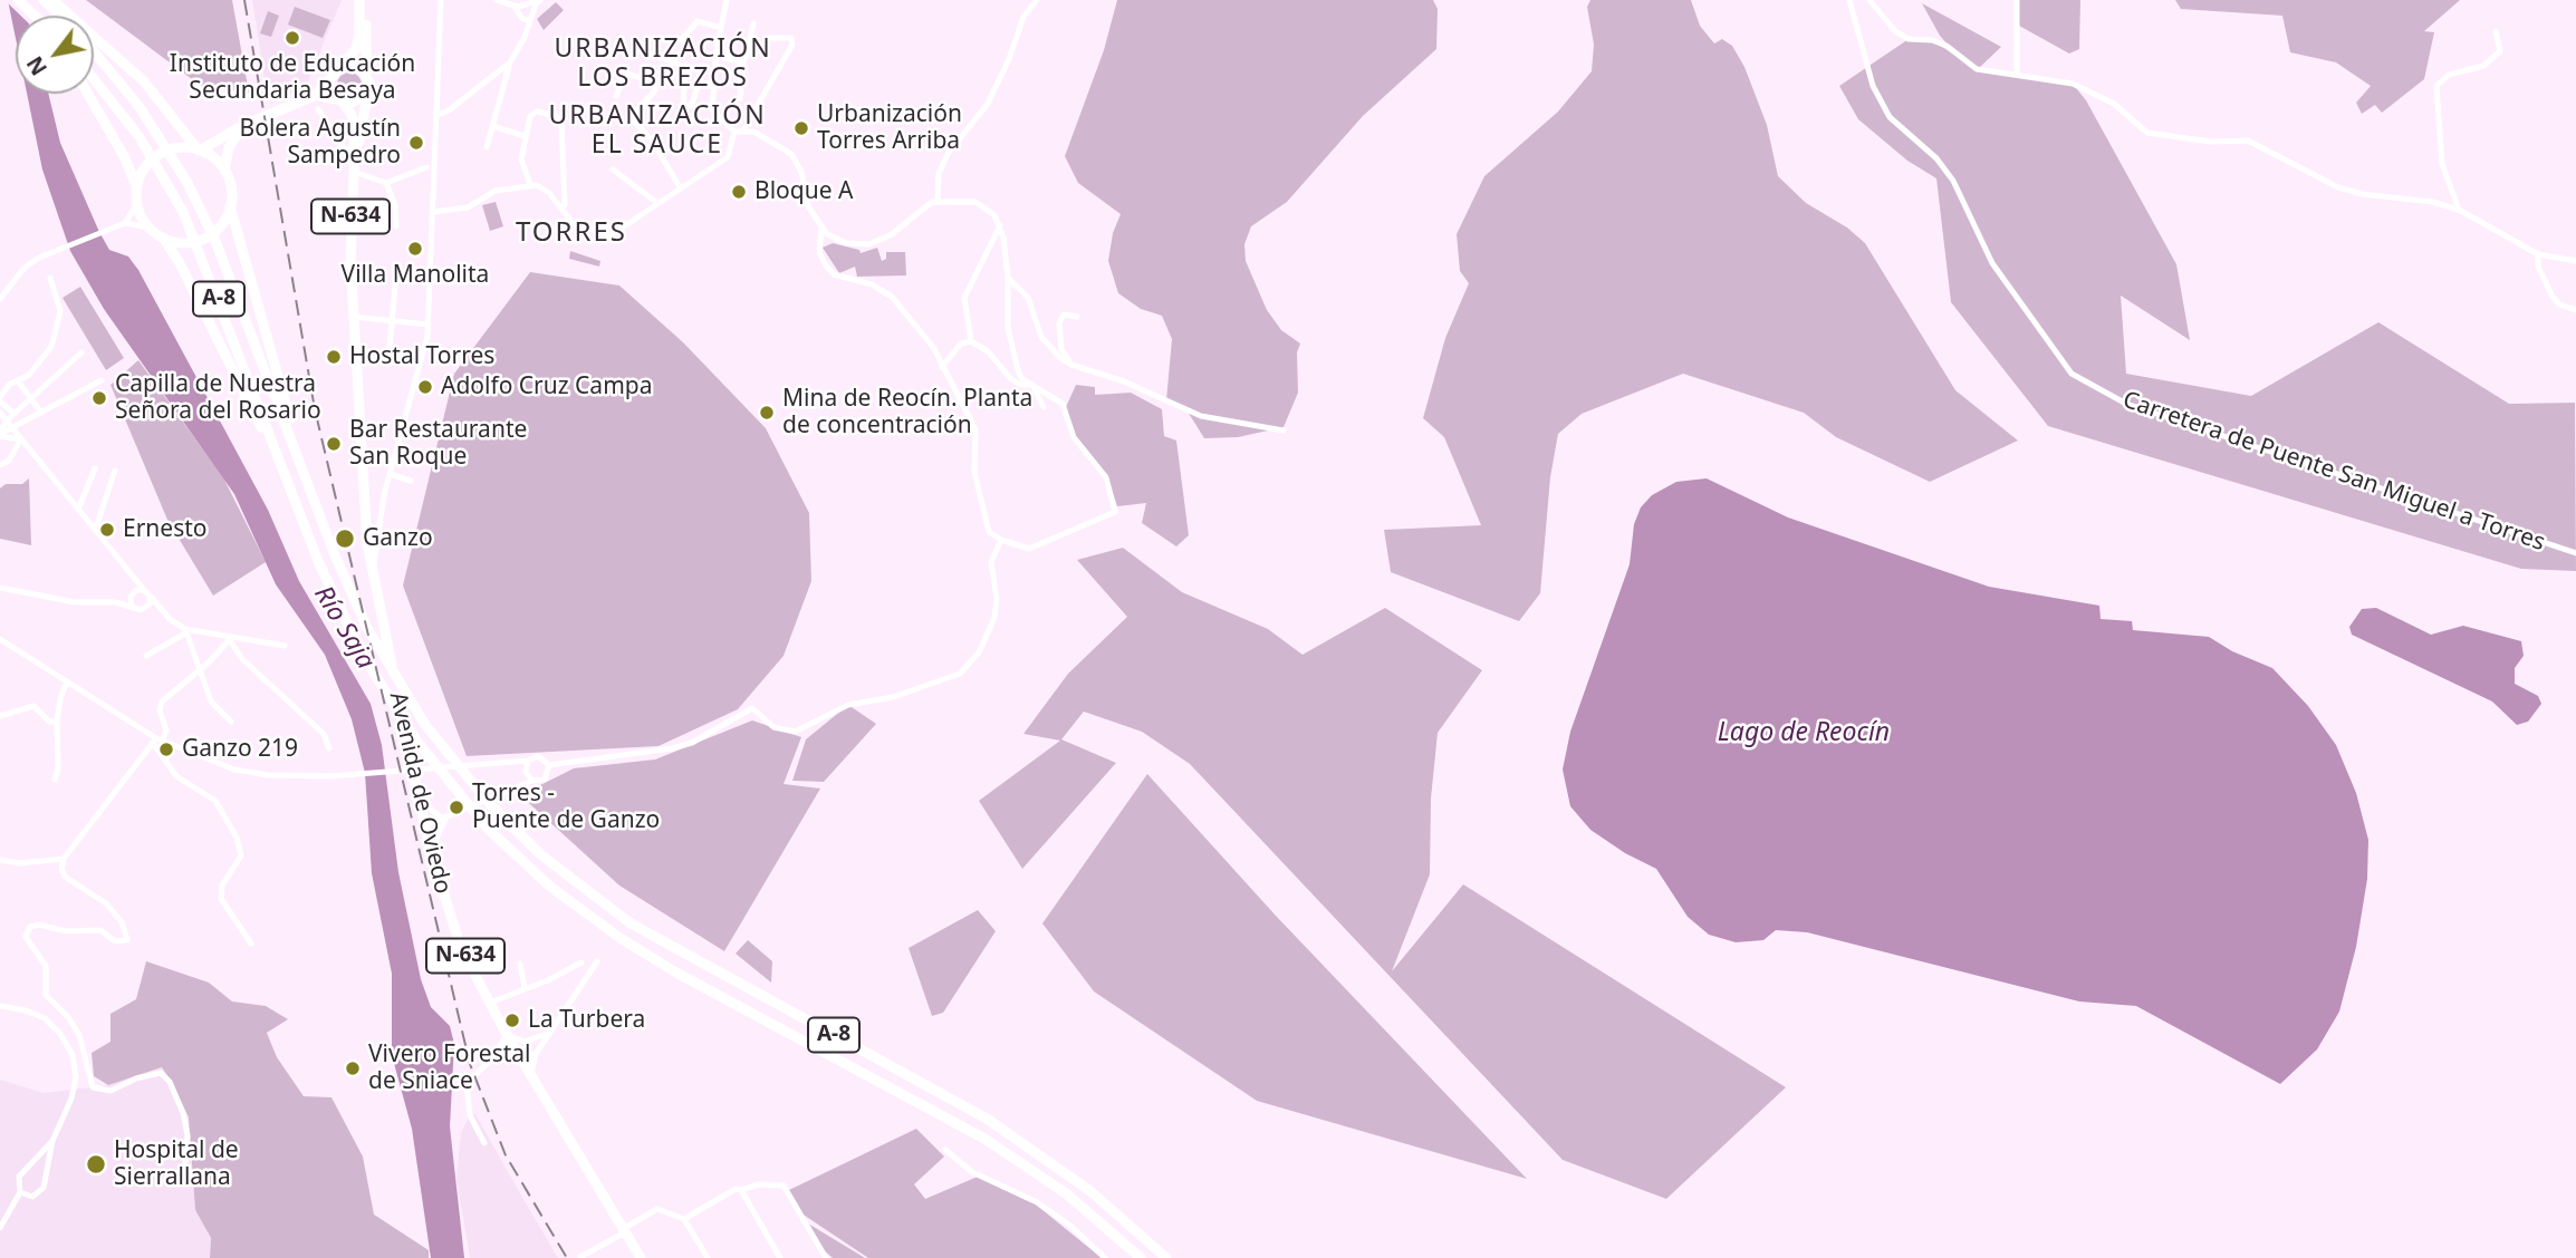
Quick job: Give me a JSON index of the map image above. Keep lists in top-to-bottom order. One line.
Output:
{"streets":{"highway":["N-634","A-8","Avenida de Oviedo"],"street":["Carretera de Puente San Miguel a Torres"]},"crossings":[["N-634","Avenida de Oviedo"]],"districts":["URBANIZACIÓN LOS BREZOS","URBANIZACIÓN EL SAUCE","TORRES"],"water":["Río Saja","Lago de Reocín"],"places":["Instituto de Educación Secundaria Besaya","Urbanización Torres Arriba","Bolera Agustín Sampedro","Bloque A","Villa Manolita","Hostal Torres","Adolfo Cruz Campa","Capilla de Nuestra Señora del Rosario","Mina de Reocín. Planta de concentración","Bar Restaurante San Roque","Ernesto","Ganzo","Ganzo 219","Torres - Puente de Ganzo","La Turbera","Vivero Forestal de Sniace","Hospital de Sierrallana"],"north":"bottom left"}
